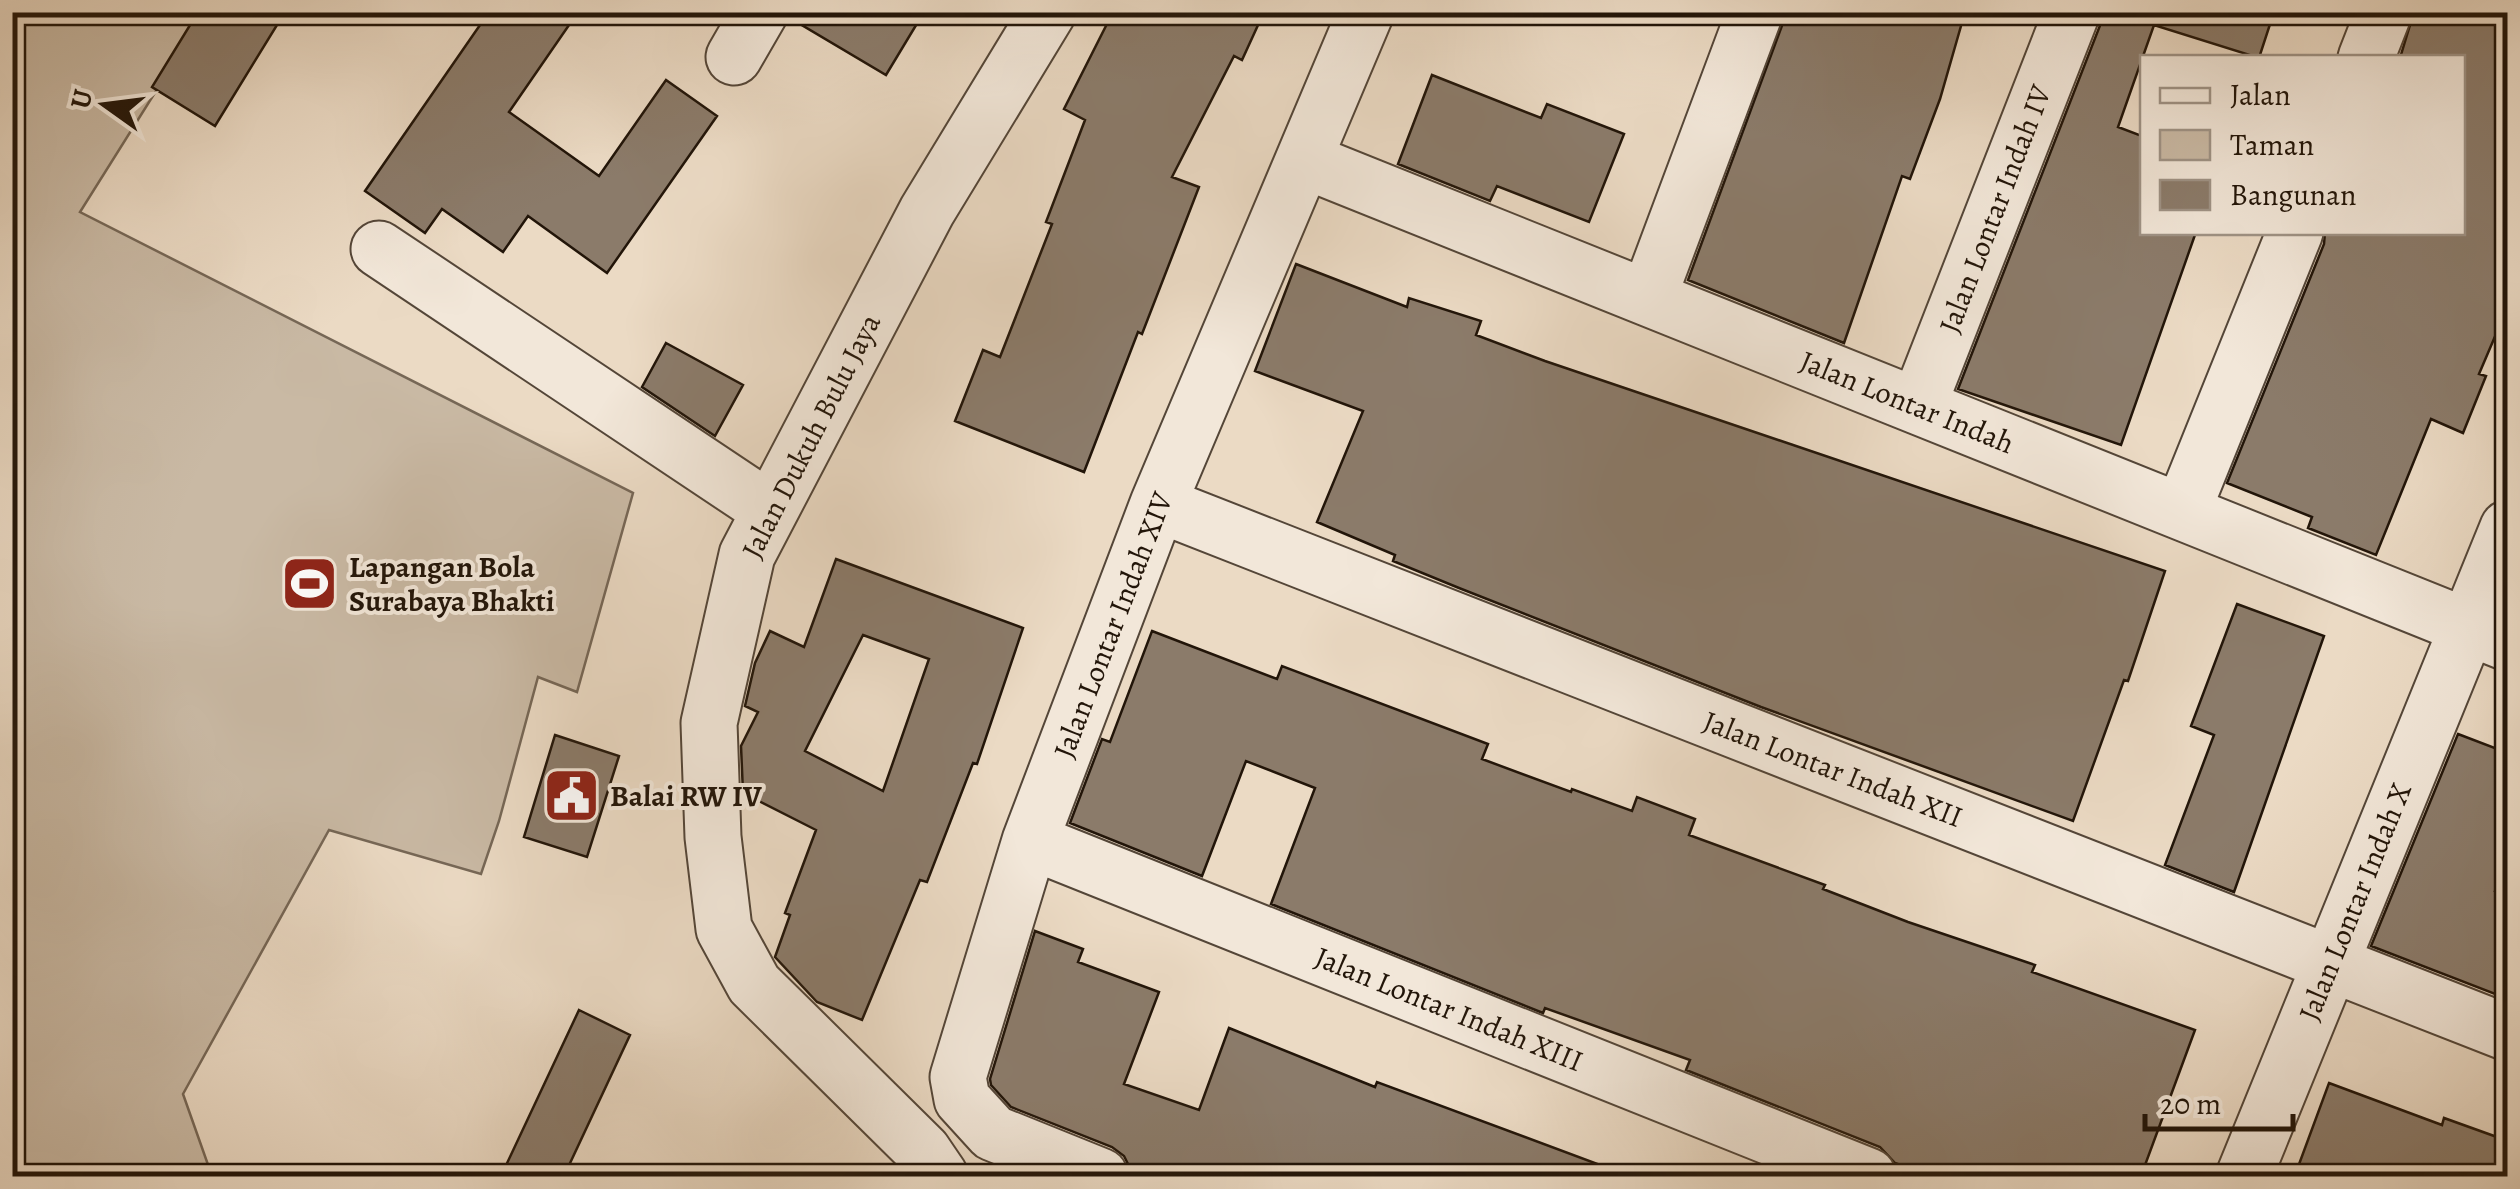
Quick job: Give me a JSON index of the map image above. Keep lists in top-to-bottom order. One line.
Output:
{"streets":{"street":["Jalan Lontar Indah IV","Jalan Lontar Indah","Jalan Dukuh Bulu Jaya","Jalan Lontar Indah XIV","Jalan Lontar Indah XII","Jalan Lontar Indah X","Jalan Lontar Indah XIII"]},"crossings":[["Jalan Lontar Indah IV","Jalan Lontar Indah"],["Jalan Lontar Indah","Jalan Lontar Indah XIV"],["Jalan Lontar Indah","Jalan Lontar Indah X"],["Jalan Lontar Indah XIV","Jalan Lontar Indah XII"],["Jalan Lontar Indah XIV","Jalan Lontar Indah XIII"],["Jalan Lontar Indah XII","Jalan Lontar Indah X"]],"places":{"sports":["Lapangan Bola Surabaya Bhakti"],"public building":["Balai RW IV"]},"legend":["Jalan","Taman","Bangunan"],"scale_bar":"20 m","north":"left"}
